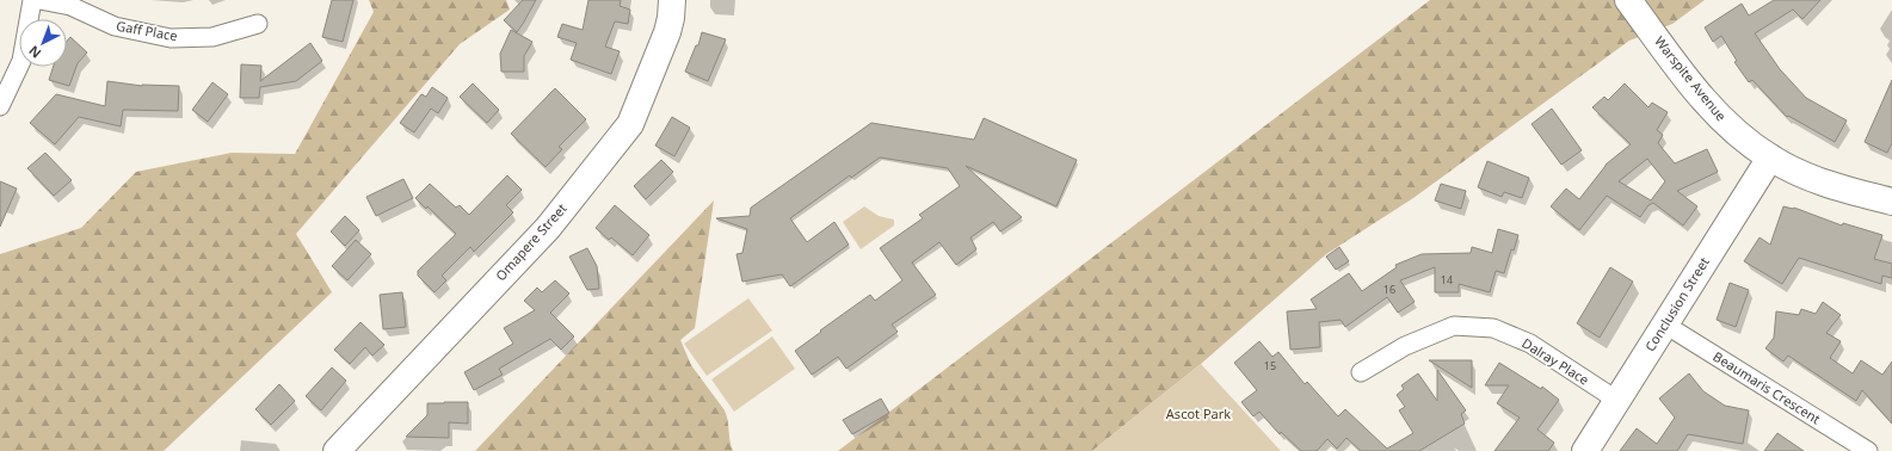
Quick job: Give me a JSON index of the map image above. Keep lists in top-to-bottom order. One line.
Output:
{"streets":{"main road":["Warspite Avenue","Omapere Street","Conclusion Street"],"street":["Gaff Place","Dalray Place","Beaumaris Crescent"]},"crossings":[["Warspite Avenue","Conclusion Street"],["Conclusion Street","Dalray Place"],["Conclusion Street","Beaumaris Crescent"]],"parks":["Ascot Park"],"house_numbers":["14","16","15"],"north":"bottom left"}
